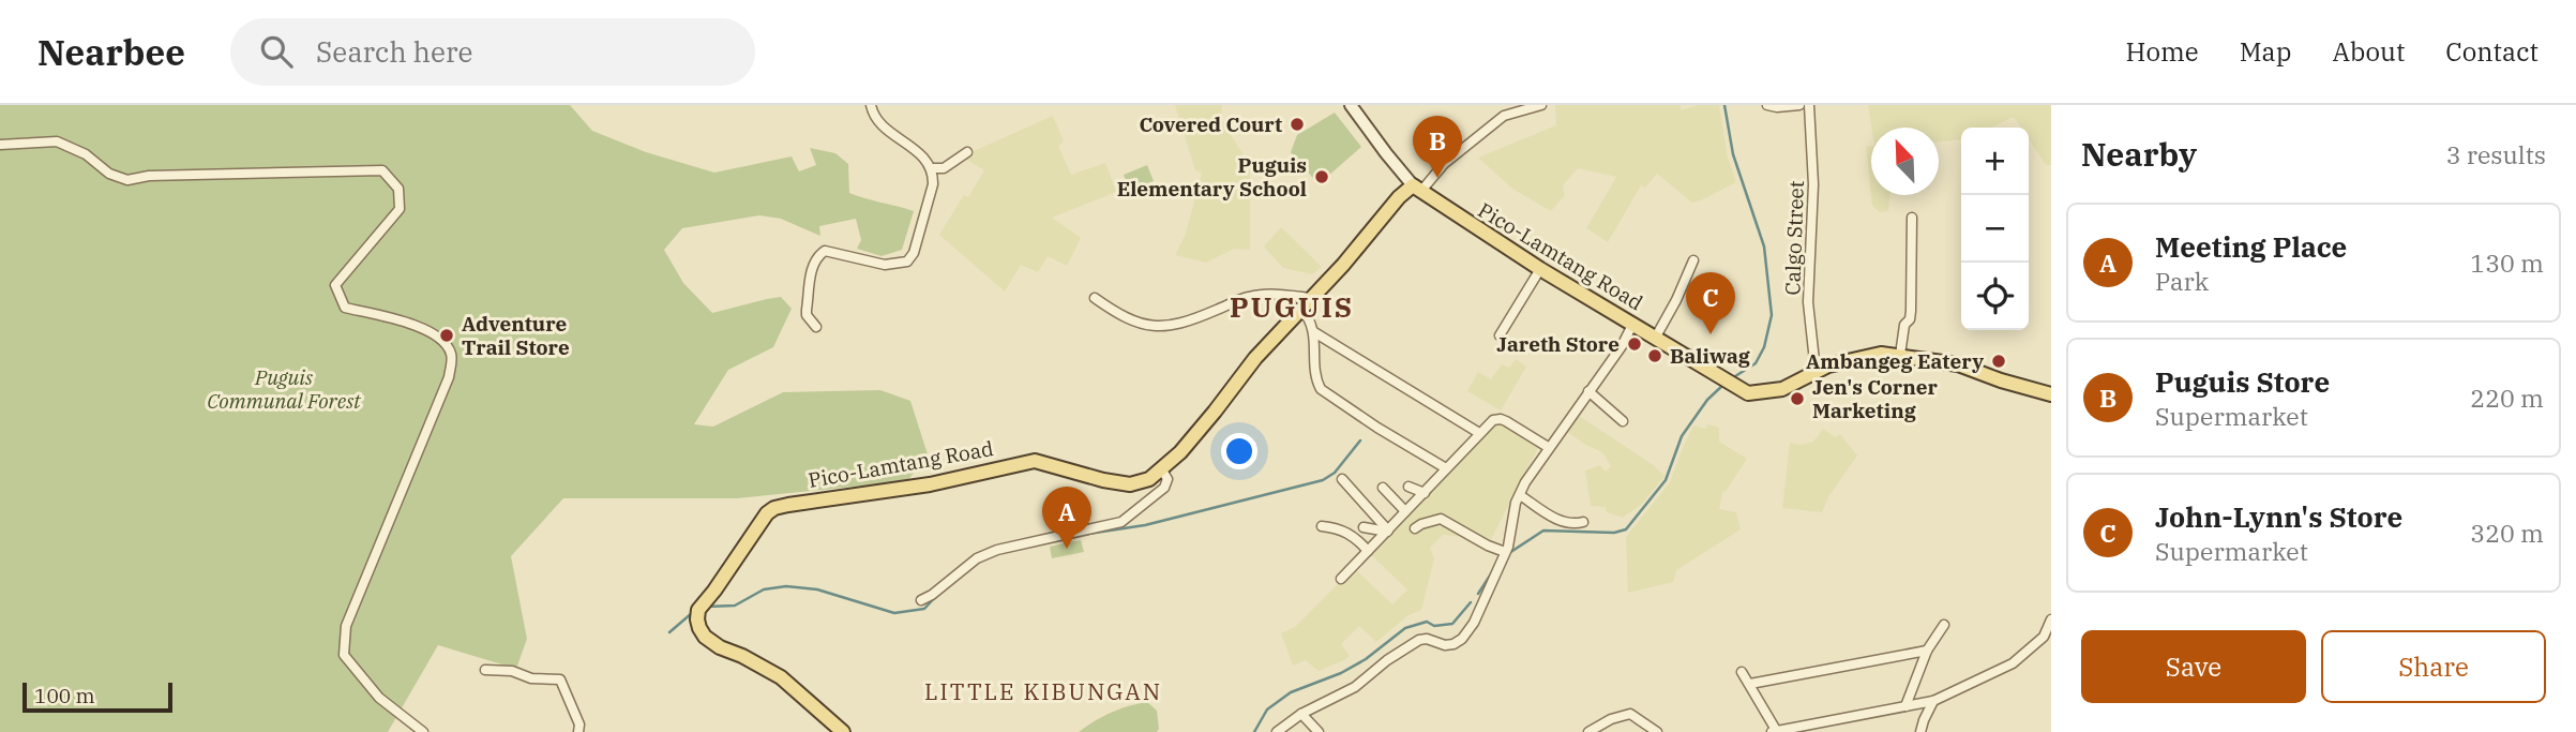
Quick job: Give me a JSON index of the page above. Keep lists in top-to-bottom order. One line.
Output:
{"streets":{"main road":["Pico-Lamtang Road"],"street":["Calgo Street"]},"crossings":[["Calgo Street","Pico-Lamtang Road"]],"districts":["PUGUIS","LITTLE KIBUNGAN"],"parks":["Puguis Communal Forest"],"places":["Covered Court","Puguis Elementary School","Adventure Trail Store","Jareth Store","Baliwag","Ambangeg Eatery","Jen's Corner Marketing"],"scale_bar":"100 m","north":"top left","page":{"header":"Nearbee","search":"Search here","nav":["Home","Map","About","Contact"],"heading":["Nearby","3 results"],"pins":["B","C","A"],"map_buttons":["+","−"],"list":[{"mark":"A","name":"Meeting Place","note":"Park","value":"130 m"},{"mark":"B","name":"Puguis Store","note":"Supermarket","value":"220 m"},{"mark":"C","name":"John-Lynn's Store","note":"Supermarket","value":"320 m"}],"buttons":["Save","Share"],"scale":"100 m"}}
